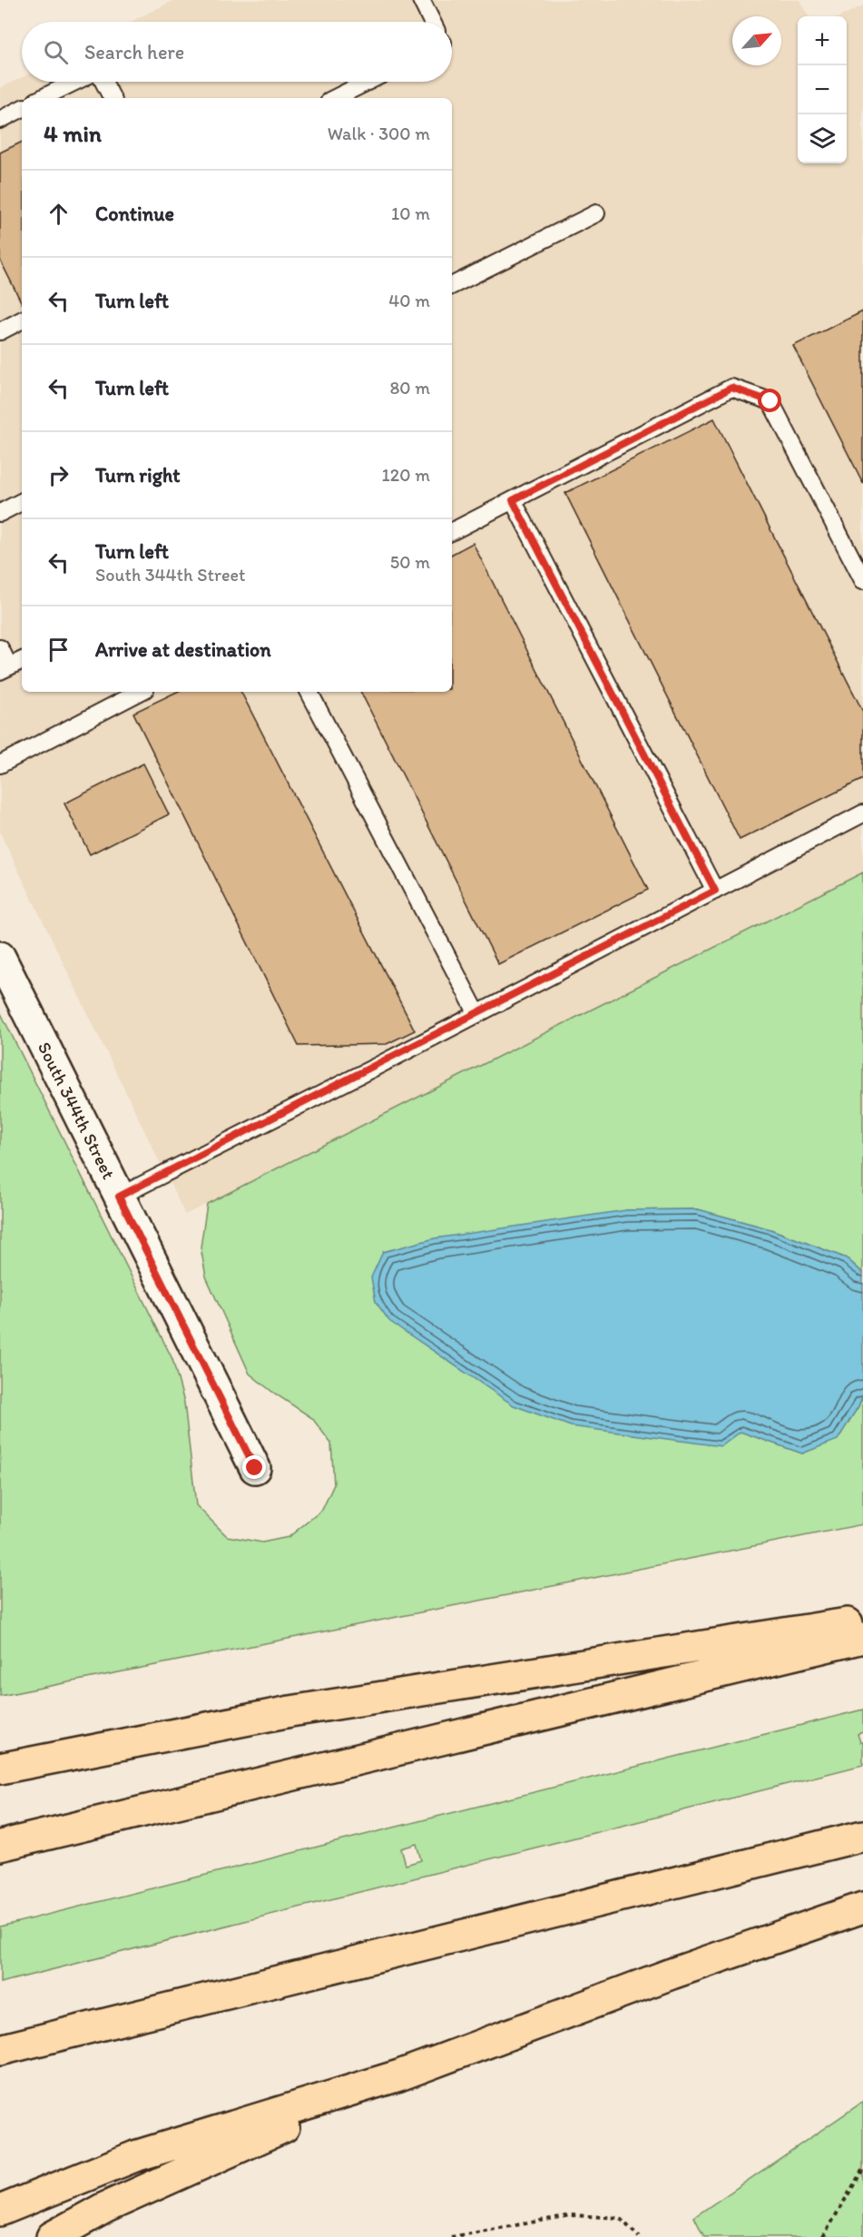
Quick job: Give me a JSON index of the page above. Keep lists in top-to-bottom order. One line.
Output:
{"streets":{"street":["South 344th Street"]},"north":"top right","page":{"map_buttons":["+","−"],"search":"Search here","heading":["4 min","Walk · 300 m"],"list":[["Continue","10 m"],["Turn left","40 m"],["Turn left","80 m"],["Turn right","120 m"],["Turn left","South 344th Street","50 m"],"Arrive at destination"]}}
